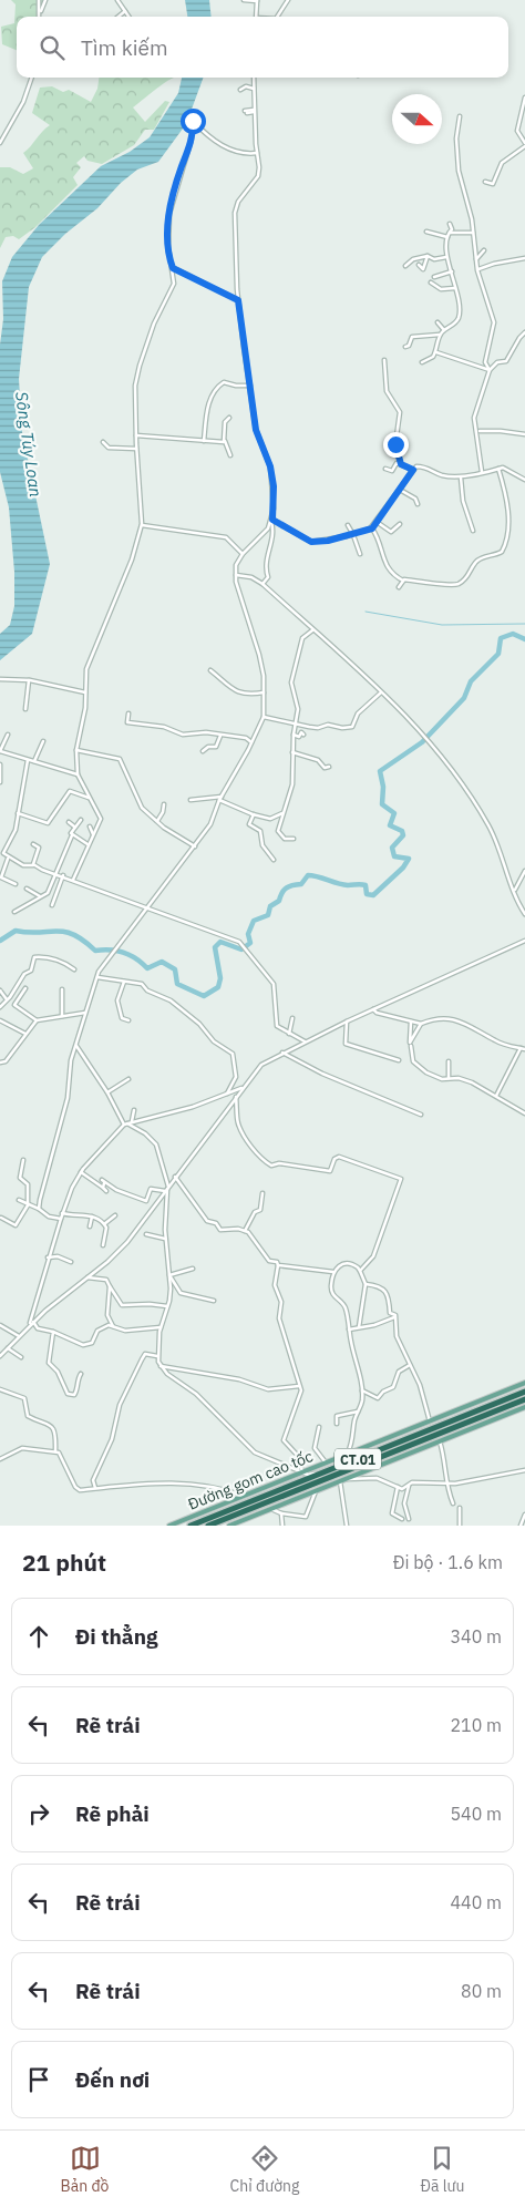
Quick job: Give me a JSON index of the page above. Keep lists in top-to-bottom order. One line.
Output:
{"streets":{"highway":["CT.01"],"main road":["Đường gom cao tốc"]},"water":["Sông Túy Loan"],"north":"right","page":{"search":"Tìm kiếm","heading":["21 phút","Đi bộ · 1.6 km"],"list":[["Đi thẳng","340 m"],["Rẽ trái","210 m"],["Rẽ phải","540 m"],["Rẽ trái","440 m"],["Rẽ trái","80 m"],"Đến nơi"],"nav":["Bản đồ","Chỉ đường","Đã lưu"]}}
